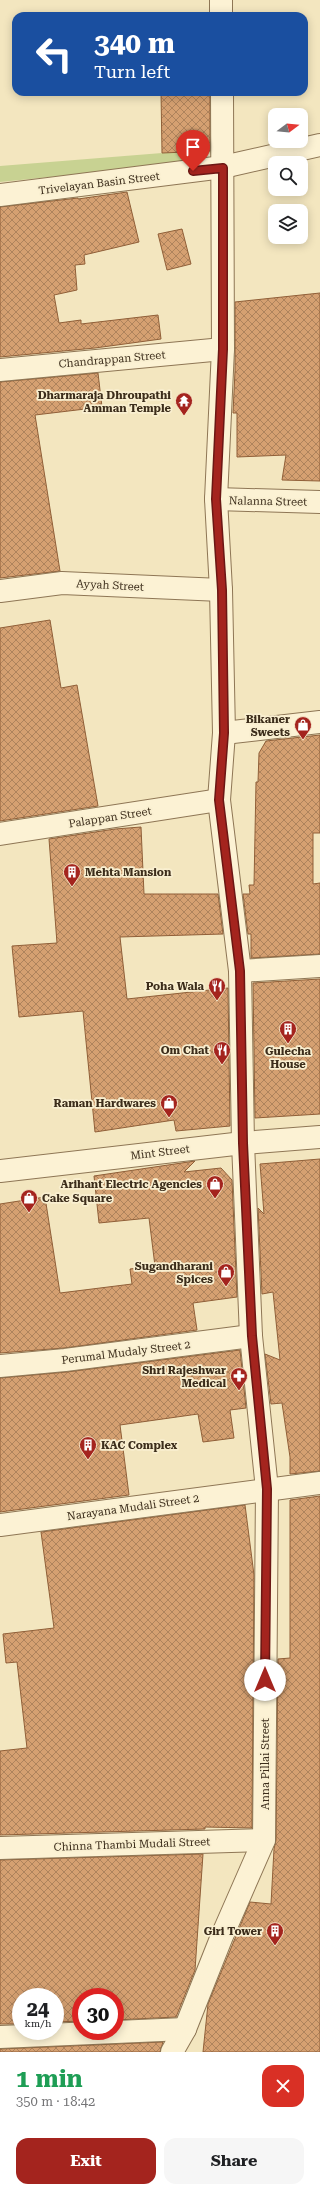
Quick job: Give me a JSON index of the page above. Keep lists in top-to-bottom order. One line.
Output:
{"streets":{"street":["Trivelayan Basin Street","Chandrappan Street","Nalanna Street","Ayyah Street","Palappan Street","Mint Street","Perumal Mudaly Street 2","Narayana Mudali Street 2","Anna Pillai Street","Chinna Thambi Mudali Street"]},"crossings":[["Trivelayan Basin Street","Anna Pillai Street"],["Chandrappan Street","Anna Pillai Street"],["Nalanna Street","Anna Pillai Street"],["Ayyah Street","Anna Pillai Street"],["Palappan Street","Anna Pillai Street"],["Mint Street","Anna Pillai Street"],["Perumal Mudaly Street 2","Anna Pillai Street"],["Narayana Mudali Street 2","Anna Pillai Street"],["Anna Pillai Street","Chinna Thambi Mudali Street"]],"places":{"temple":["Dharmaraja Dhroupathi Amman Temple"],"shop":["Bikaner Sweets","Raman Hardwares","Arihant Electric Agencies","Cake Square","Sugandharani Spices"],"building":["Mehta Mansion","Gulecha House","KAC Complex","Giri Tower"],"restaurant":["Poha Wala","Om Chat"],"pharmacy":["Shri Rajeshwar Medical"]},"north":"right","page":{"turn":["340 m","Turn left"],"speed":"24 km/h","limit":"30","heading":["1 min","350 m · 18:42"],"buttons":["Exit","Share"]}}
